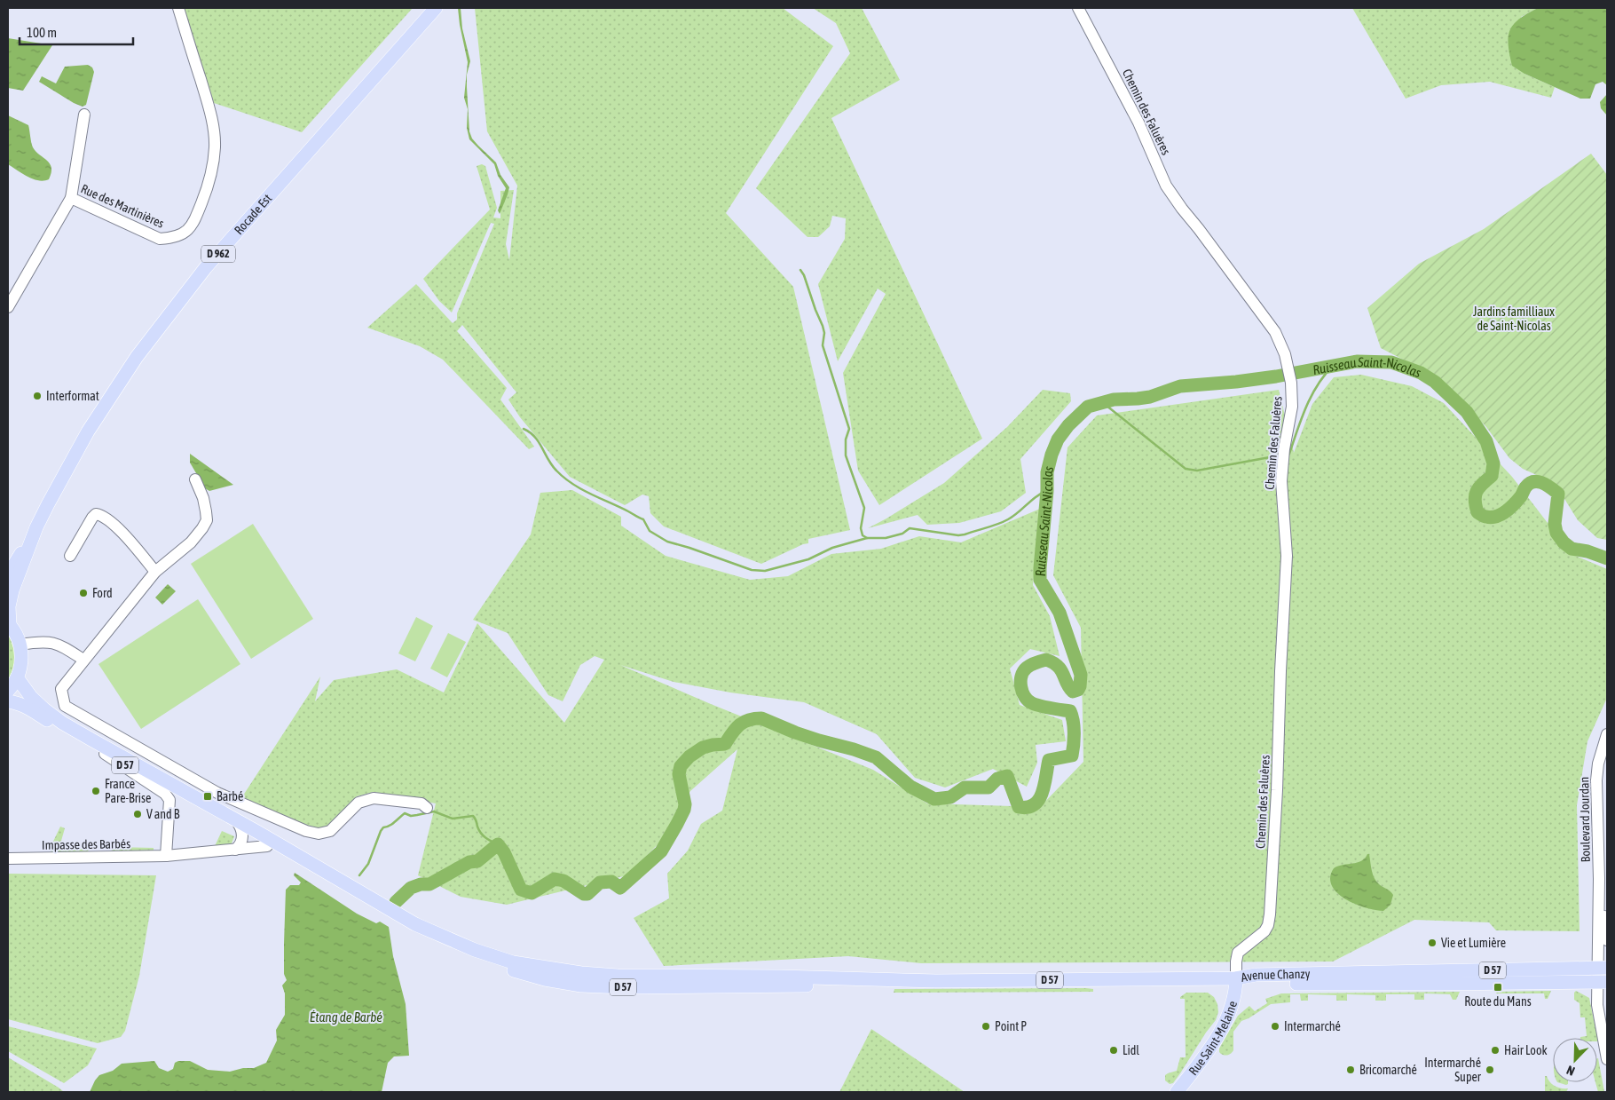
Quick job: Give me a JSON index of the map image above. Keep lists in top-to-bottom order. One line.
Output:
{"streets":{"main road":["Rocade Est","D 962","D 57","Avenue Chanzy","Rue Saint-Melaine"],"street":["Chemin des Faluères","Rue des Martinières","Boulevard Jourdan","Impasse des Barbés"]},"crossings":[["Chemin des Faluères","D 57"],["Chemin des Faluères","Avenue Chanzy"],["Chemin des Faluères","Rue Saint-Melaine"],["Rocade Est","D 962"],["D 57","Impasse des Barbés"],["D 57","Avenue Chanzy"],["D 57","Rue Saint-Melaine"],["Boulevard Jourdan","Avenue Chanzy"],["Avenue Chanzy","Rue Saint-Melaine"]],"water":["Ruisseau Saint-Nicolas","Étang de Barbé"],"parks":["Jardins familliaux de Saint-Nicolas"],"places":{"other":["Interformat","Ford","France Pare-Brise","V and B","Vie et Lumière","Point P","Intermarché","Lidl","Hair Look","Bricomarché","Intermarché Super"],"transit":["Barbé","Route du Mans"]},"scale_bar":"100 m","north":"bottom left"}
